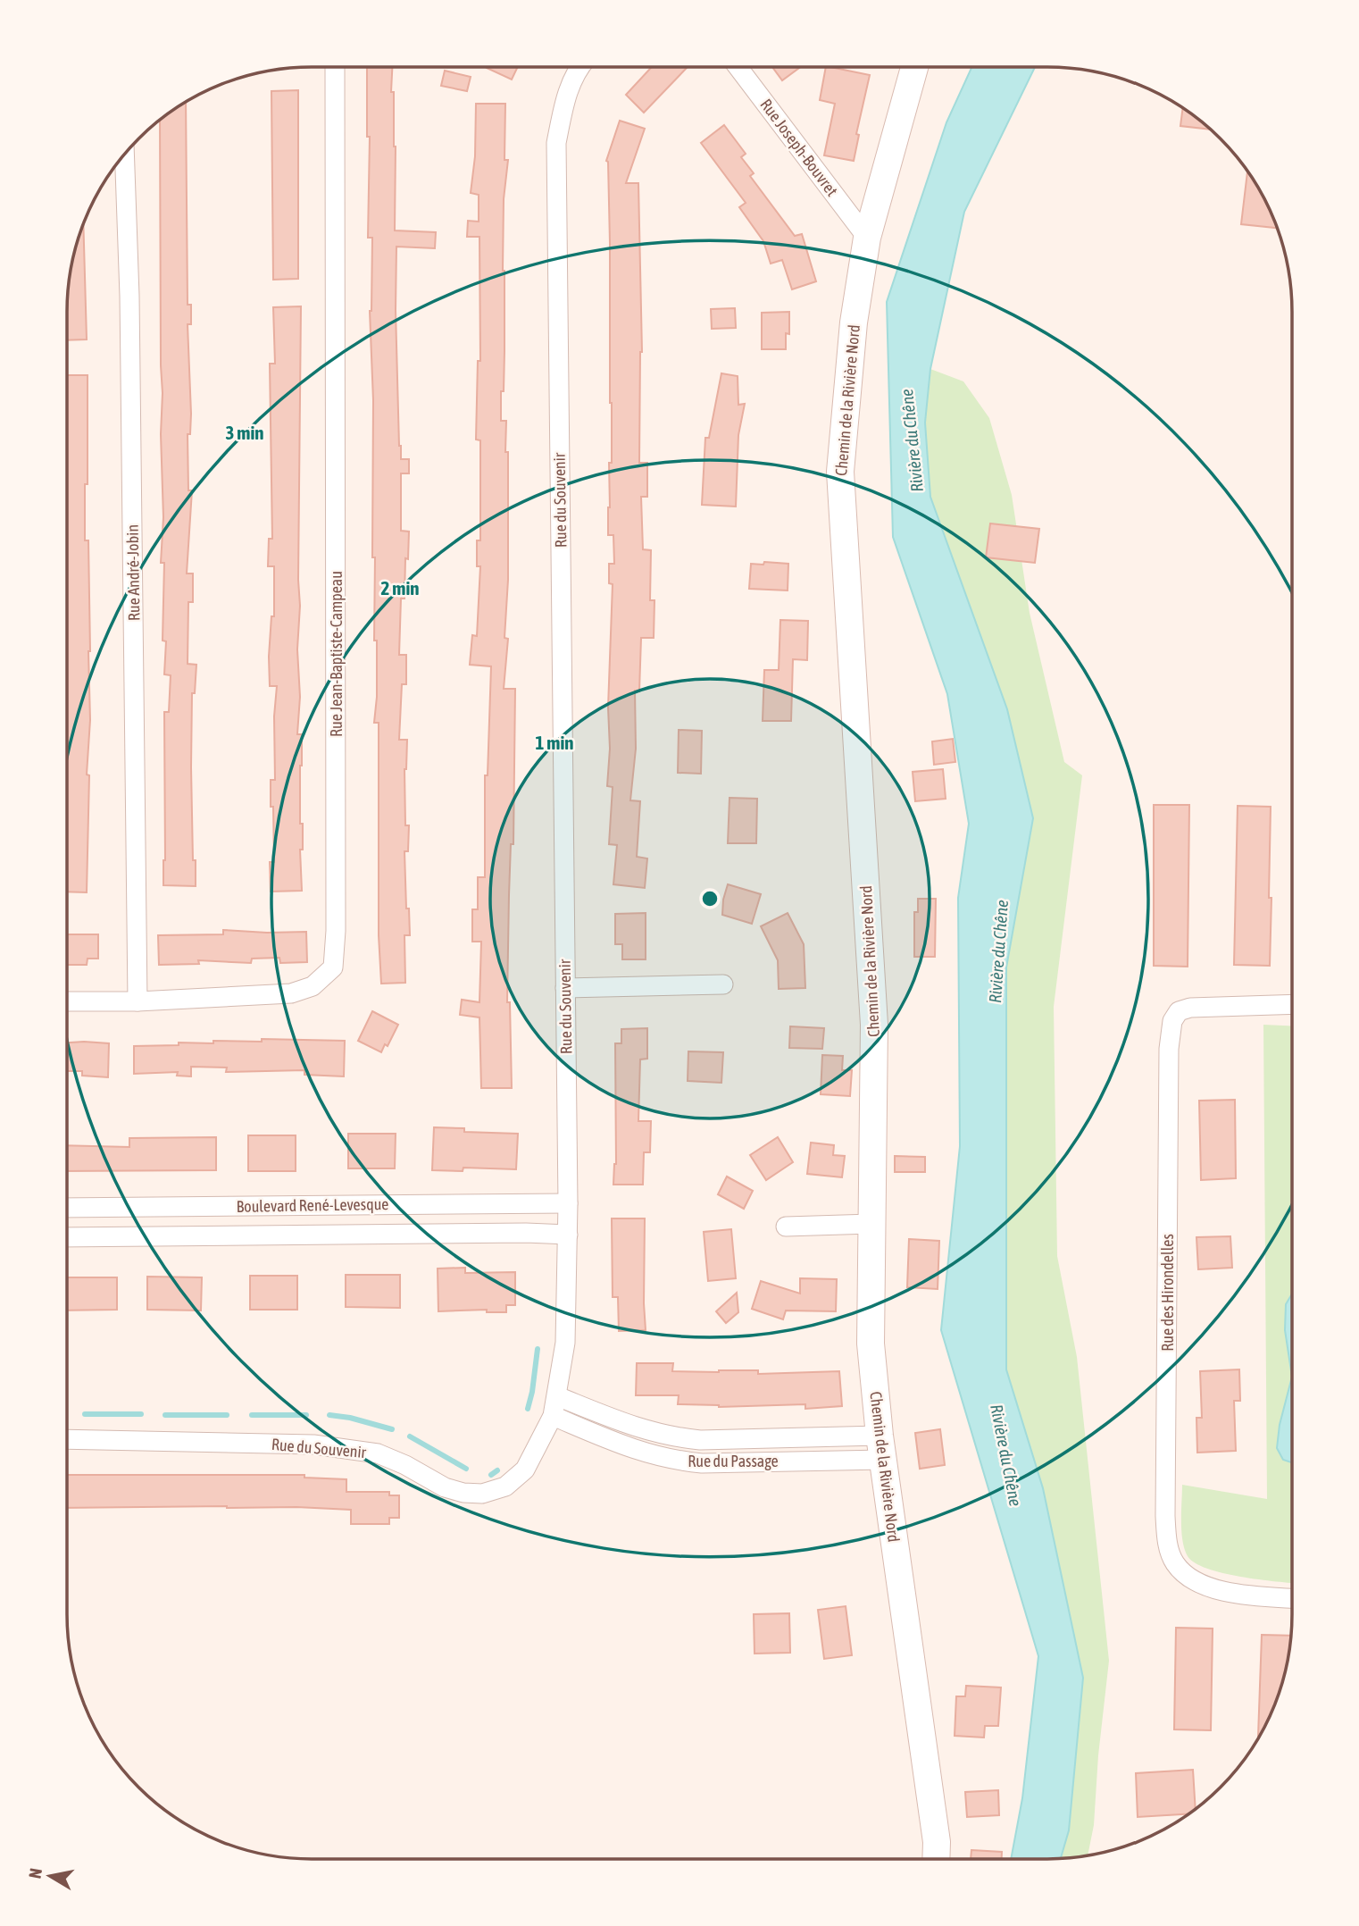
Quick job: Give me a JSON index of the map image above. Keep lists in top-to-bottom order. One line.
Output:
{"streets":{"street":["Rue Joseph-Bouvret","Chemin de la Rivière Nord","Rue du Souvenir","Rue André-Jobin","Rue Jean-Baptiste-Campeau","Boulevard René-Levesque","Rue des Hirondelles","Rue du Passage"]},"crossings":[["Rue Joseph-Bouvret","Chemin de la Rivière Nord"],["Chemin de la Rivière Nord","Rue du Passage"],["Rue du Souvenir","Boulevard René-Levesque"],["Rue du Souvenir","Rue du Passage"],["Rue André-Jobin","Rue Jean-Baptiste-Campeau"]],"water":["Rivière du Chêne"],"north":"left","rings":["3 min","2 min","1 min"]}
